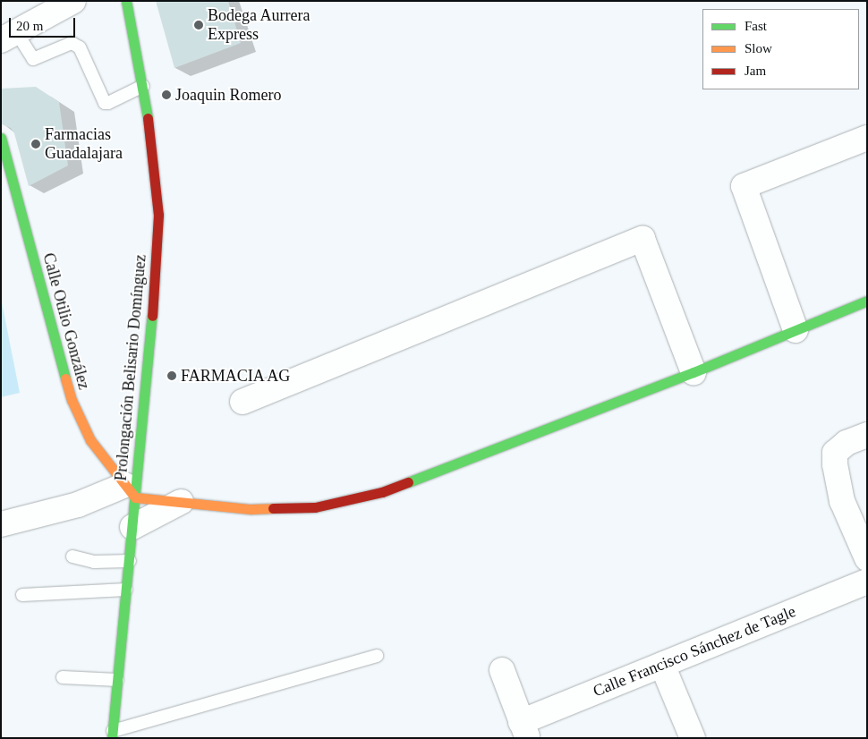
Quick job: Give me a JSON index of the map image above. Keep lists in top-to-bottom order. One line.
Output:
{"streets":{"street":["Calle Otilio González","Prolongación Belisario Domínguez","Calle Francisco Sánchez de Tagle"]},"crossings":[["Calle Otilio González","Prolongación Belisario Domínguez"]],"places":["Bodega Aurrera Express","Joaquin Romero","Farmacias Guadalajara","FARMACIA AG"],"legend":["Fast","Slow","Jam"],"scale_bar":"20 m"}
